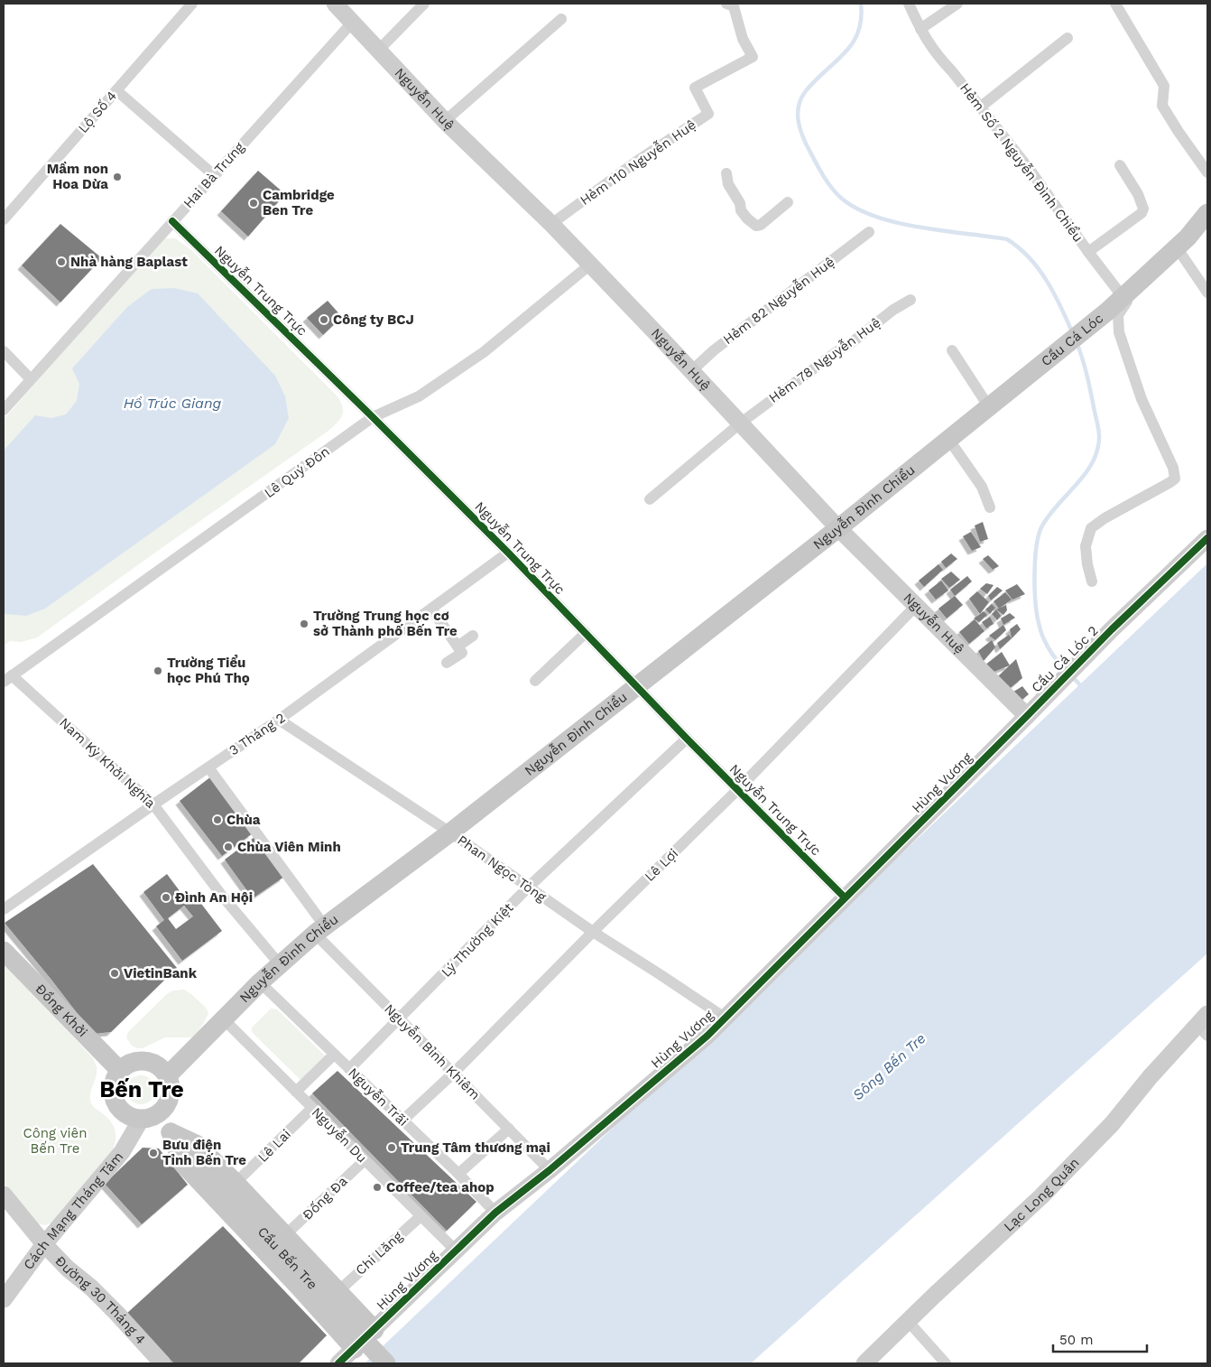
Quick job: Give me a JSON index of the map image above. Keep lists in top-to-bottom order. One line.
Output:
{"streets":{"main road":["Cầu Cá Lóc","Nguyễn Đình Chiểu","Đồng Khởi","Cầu Bến Tre"],"street":["Nguyễn Huệ","Lộ Số 4","Hẻm 110 Nguyễn Huệ","Hẻm Số 2 Nguyễn Đình Chiểu","Hai Bà Trưng","Nguyễn Trung Trực","Hẻm 82 Nguyễn Huệ","Hẻm 78 Nguyễn Huệ","Lê Quý Đôn","Cầu Cá Lóc 2","3 Tháng 2","Nam Kỳ Khởi Nghĩa","Hùng Vương","Lê Lợi","Phan Ngọc Tòng","Lý Thường Kiệt","Nguyễn Bỉnh Khiêm","Nguyễn Trãi","Nguyễn Du","Lê Lai","Lạc Long Quân","Đống Đa","Cách Mạng Tháng Tám","Chi Lăng","Đường 30 Tháng 4"]},"crossings":[["Nguyễn Huệ","Hẻm 110 Nguyễn Huệ"],["Nguyễn Huệ","Hai Bà Trưng"],["Nguyễn Huệ","Hẻm 82 Nguyễn Huệ"],["Nguyễn Huệ","Hẻm 78 Nguyễn Huệ"],["Nguyễn Huệ","Lê Quý Đôn"],["Nguyễn Huệ","Nguyễn Đình Chiểu"],["Nguyễn Huệ","Cầu Cá Lóc 2"],["Nguyễn Huệ","Hùng Vương"],["Nguyễn Huệ","Lê Lợi"],["Hai Bà Trưng","Nguyễn Trung Trực"],["Nguyễn Trung Trực","Lê Quý Đôn"],["Nguyễn Trung Trực","Nguyễn Đình Chiểu"],["Nguyễn Trung Trực","3 Tháng 2"],["Nguyễn Trung Trực","Hùng Vương"],["Nguyễn Trung Trực","Lê Lợi"],["Nguyễn Trung Trực","Lý Thường Kiệt"],["Cầu Cá Lóc","Nguyễn Đình Chiểu"],["Lê Quý Đôn","Nam Kỳ Khởi Nghĩa"],["Nguyễn Đình Chiểu","Nam Kỳ Khởi Nghĩa"],["Nguyễn Đình Chiểu","Phan Ngọc Tòng"],["Nguyễn Đình Chiểu","Đồng Khởi"],["Nguyễn Đình Chiểu","Nguyễn Bỉnh Khiêm"],["Nguyễn Đình Chiểu","Nguyễn Trãi"],["Nguyễn Đình Chiểu","Nguyễn Du"],["Nguyễn Đình Chiểu","Cách Mạng Tháng Tám"],["Cầu Cá Lóc 2","Hùng Vương"],["3 Tháng 2","Nam Kỳ Khởi Nghĩa"],["3 Tháng 2","Phan Ngọc Tòng"],["3 Tháng 2","Nguyễn Bỉnh Khiêm"],["Hùng Vương","Phan Ngọc Tòng"],["Hùng Vương","Nguyễn Bỉnh Khiêm"],["Hùng Vương","Nguyễn Trãi"],["Hùng Vương","Nguyễn Du"],["Lê Lợi","Phan Ngọc Tòng"],["Lê Lợi","Nguyễn Bỉnh Khiêm"],["Lê Lợi","Nguyễn Trãi"],["Phan Ngọc Tòng","Lý Thường Kiệt"],["Lý Thường Kiệt","Nguyễn Bỉnh Khiêm"],["Lý Thường Kiệt","Nguyễn Trãi"],["Đồng Khởi","Cách Mạng Tháng Tám"],["Nguyễn Du","Lê Lai"],["Nguyễn Du","Đống Đa"],["Nguyễn Du","Chi Lăng"],["Cách Mạng Tháng Tám","Đường 30 Tháng 4"]],"districts":["Bến Tre"],"water":["Hồ Trúc Giang","Sông Bến Tre"],"parks":["Công viên Bến Tre"],"places":["Mầm non Hoa Dừa","Cambridge Ben Tre","Nhà hàng Baplast","Công ty BCJ","Trường Trung học cơ sở Thành phố Bến Tre","Trường Tiểu học Phú Thọ","Chùa","Chùa Viên Minh","Đình An Hội","VietinBank","Trung Tâm thương mại","Bưu điện Tỉnh Bến Tre","Coffee/tea ahop"],"scale_bar":"50 m"}
